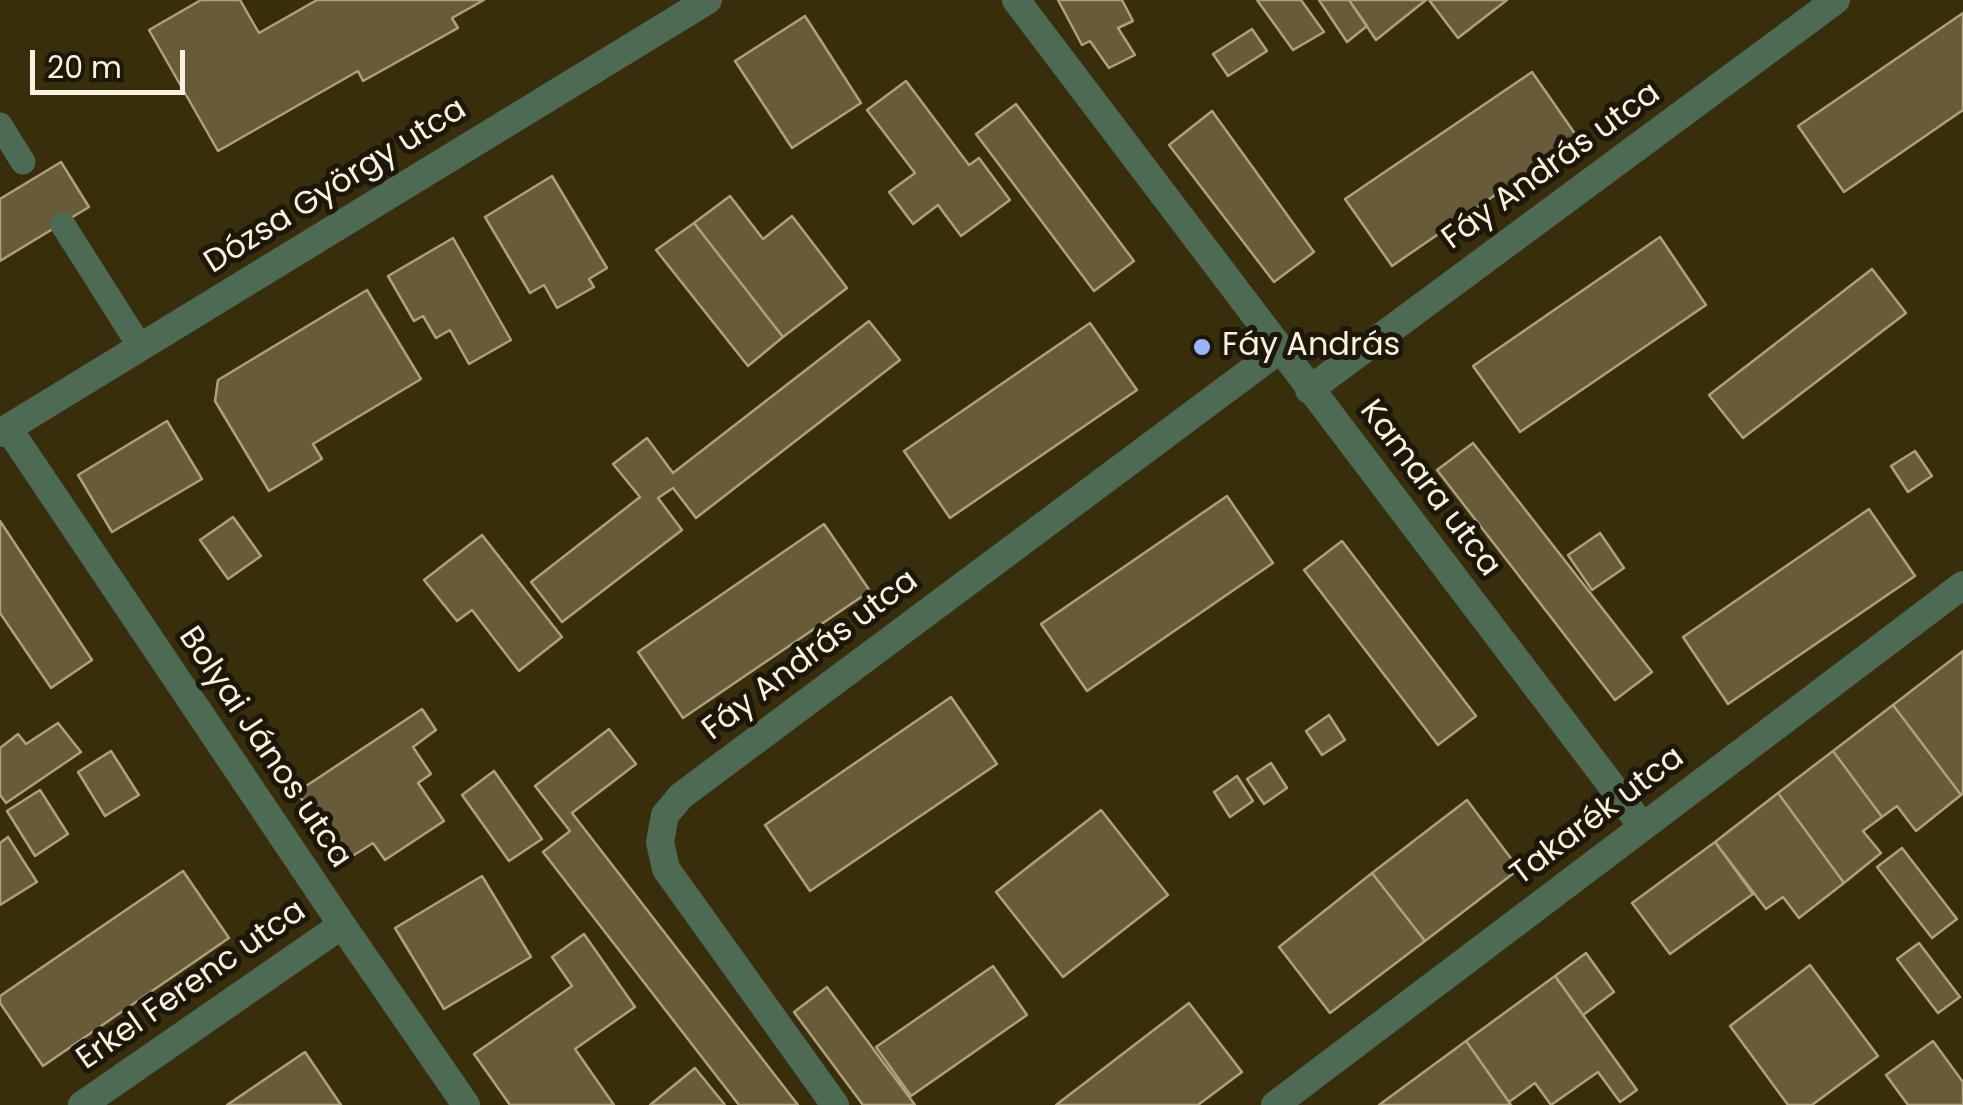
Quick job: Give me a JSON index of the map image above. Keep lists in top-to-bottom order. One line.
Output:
{"streets":{"street":["Fáy András utca","Dózsa György utca","Kamara utca","Bolyai János utca","Takarék utca","Erkel Ferenc utca"]},"crossings":[["Fáy András utca","Kamara utca"],["Dózsa György utca","Bolyai János utca"],["Kamara utca","Takarék utca"],["Bolyai János utca","Erkel Ferenc utca"]],"places":["Fáy András"],"scale_bar":"20 m"}
